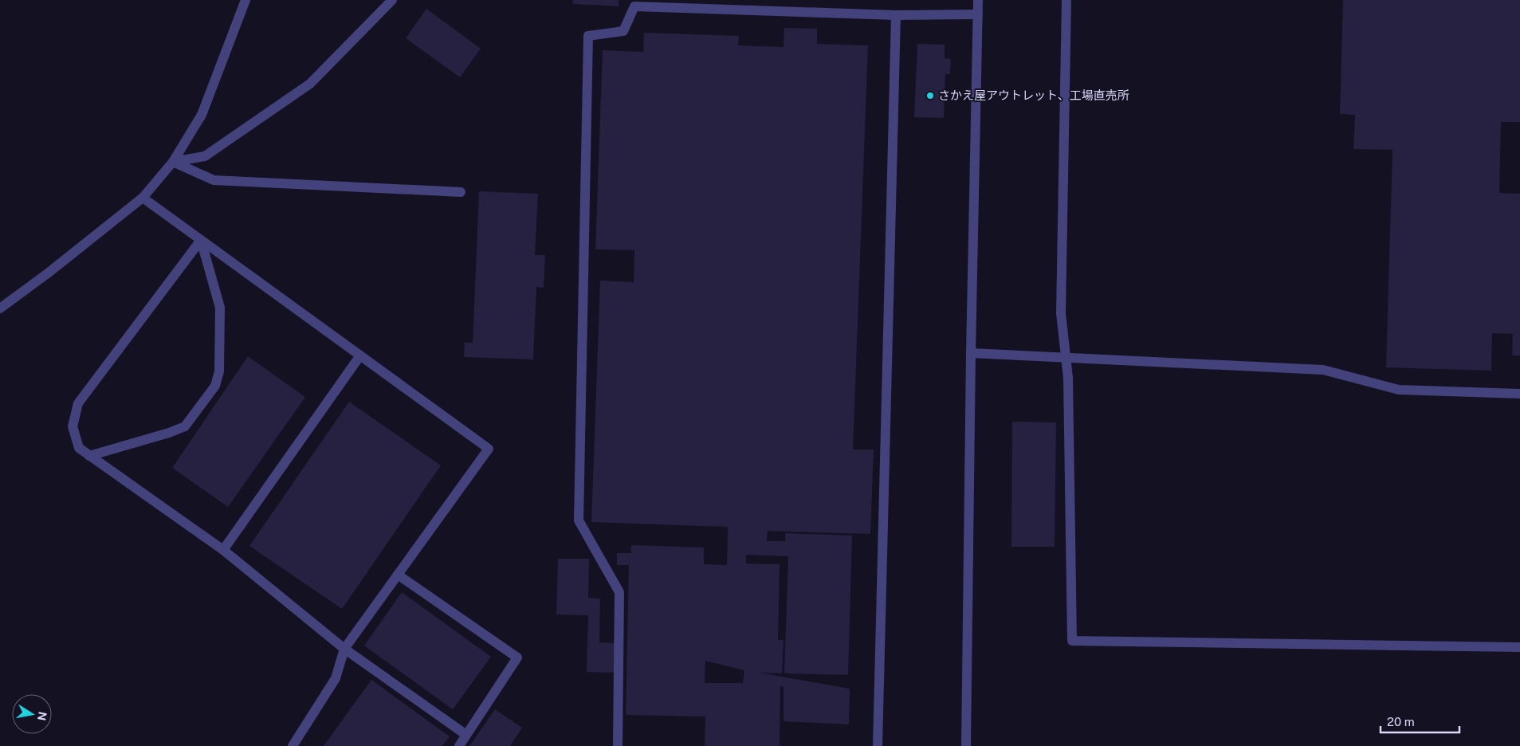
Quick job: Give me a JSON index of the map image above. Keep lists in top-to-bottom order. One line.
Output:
{"places":["さかえ屋アウトレット、工場直売所"],"scale_bar":"20 m","north":"right"}
